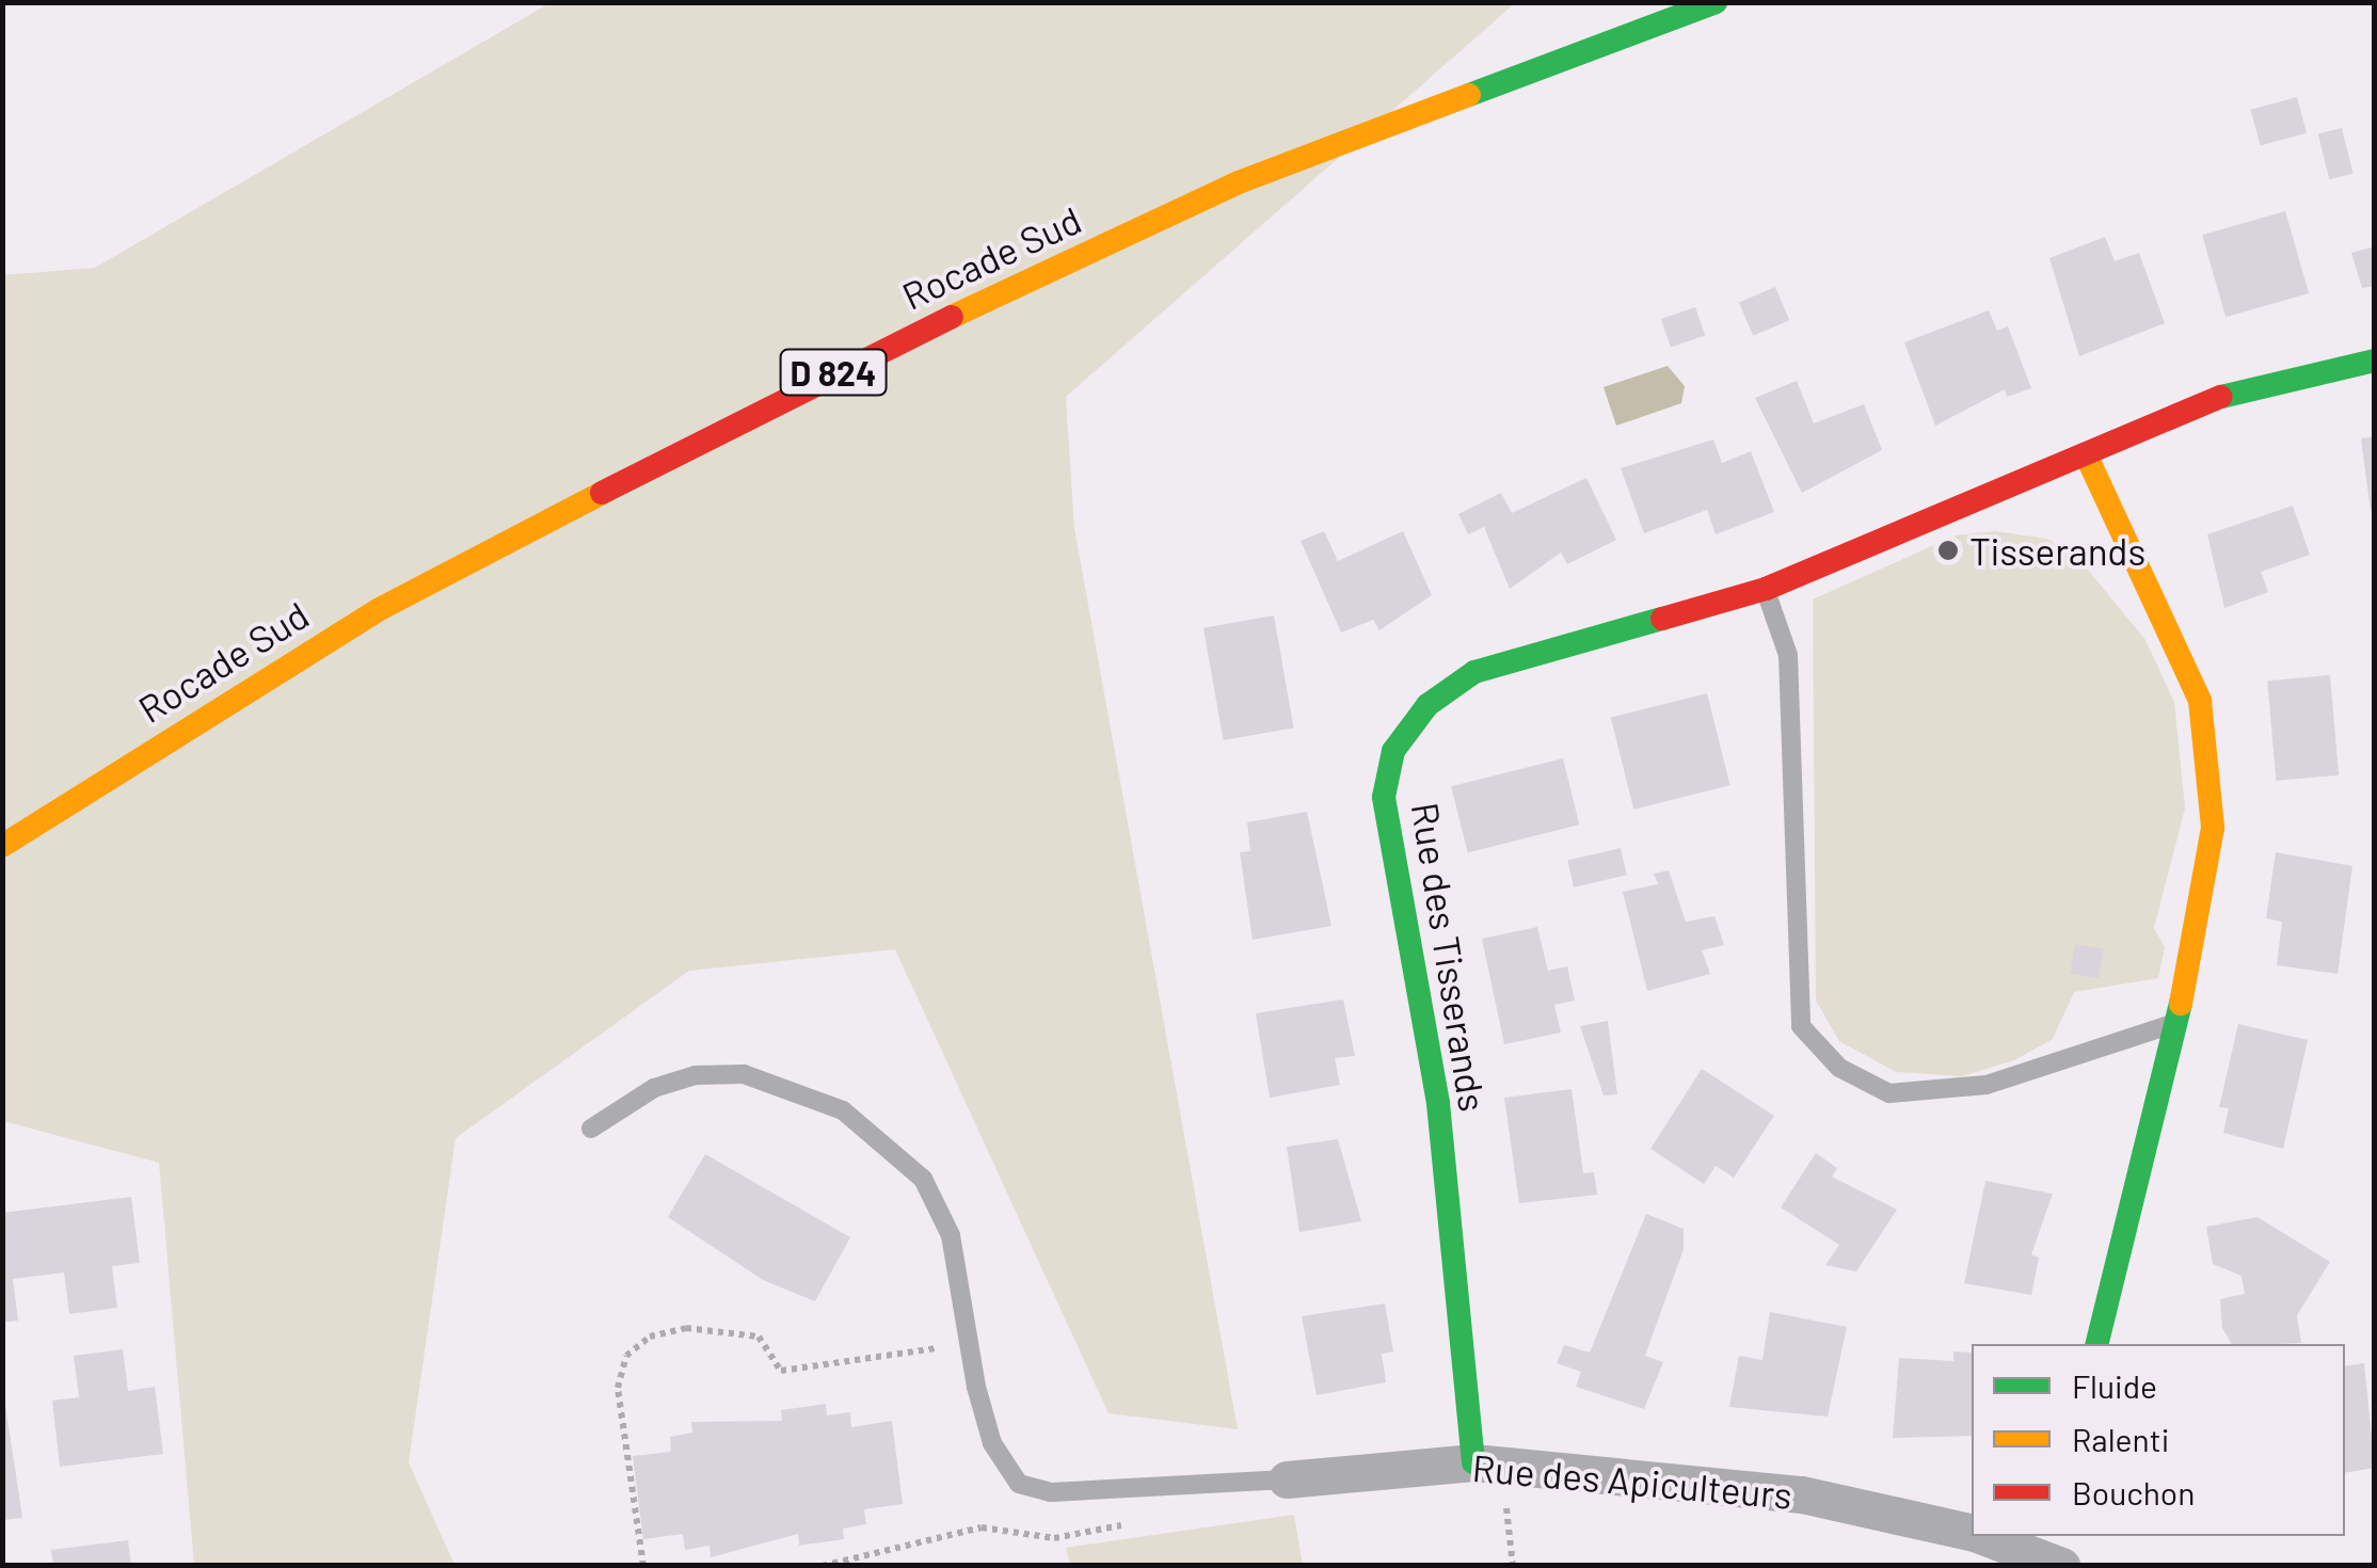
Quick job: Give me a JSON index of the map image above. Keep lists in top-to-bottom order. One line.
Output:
{"streets":{"street":["Rocade Sud","D 824","Rue des Tisserands","Rue des Apiculteurs"]},"crossings":[["Rue des Tisserands","Rue des Apiculteurs"]],"places":["Tisserands"],"legend":["Fluide","Ralenti","Bouchon"]}
